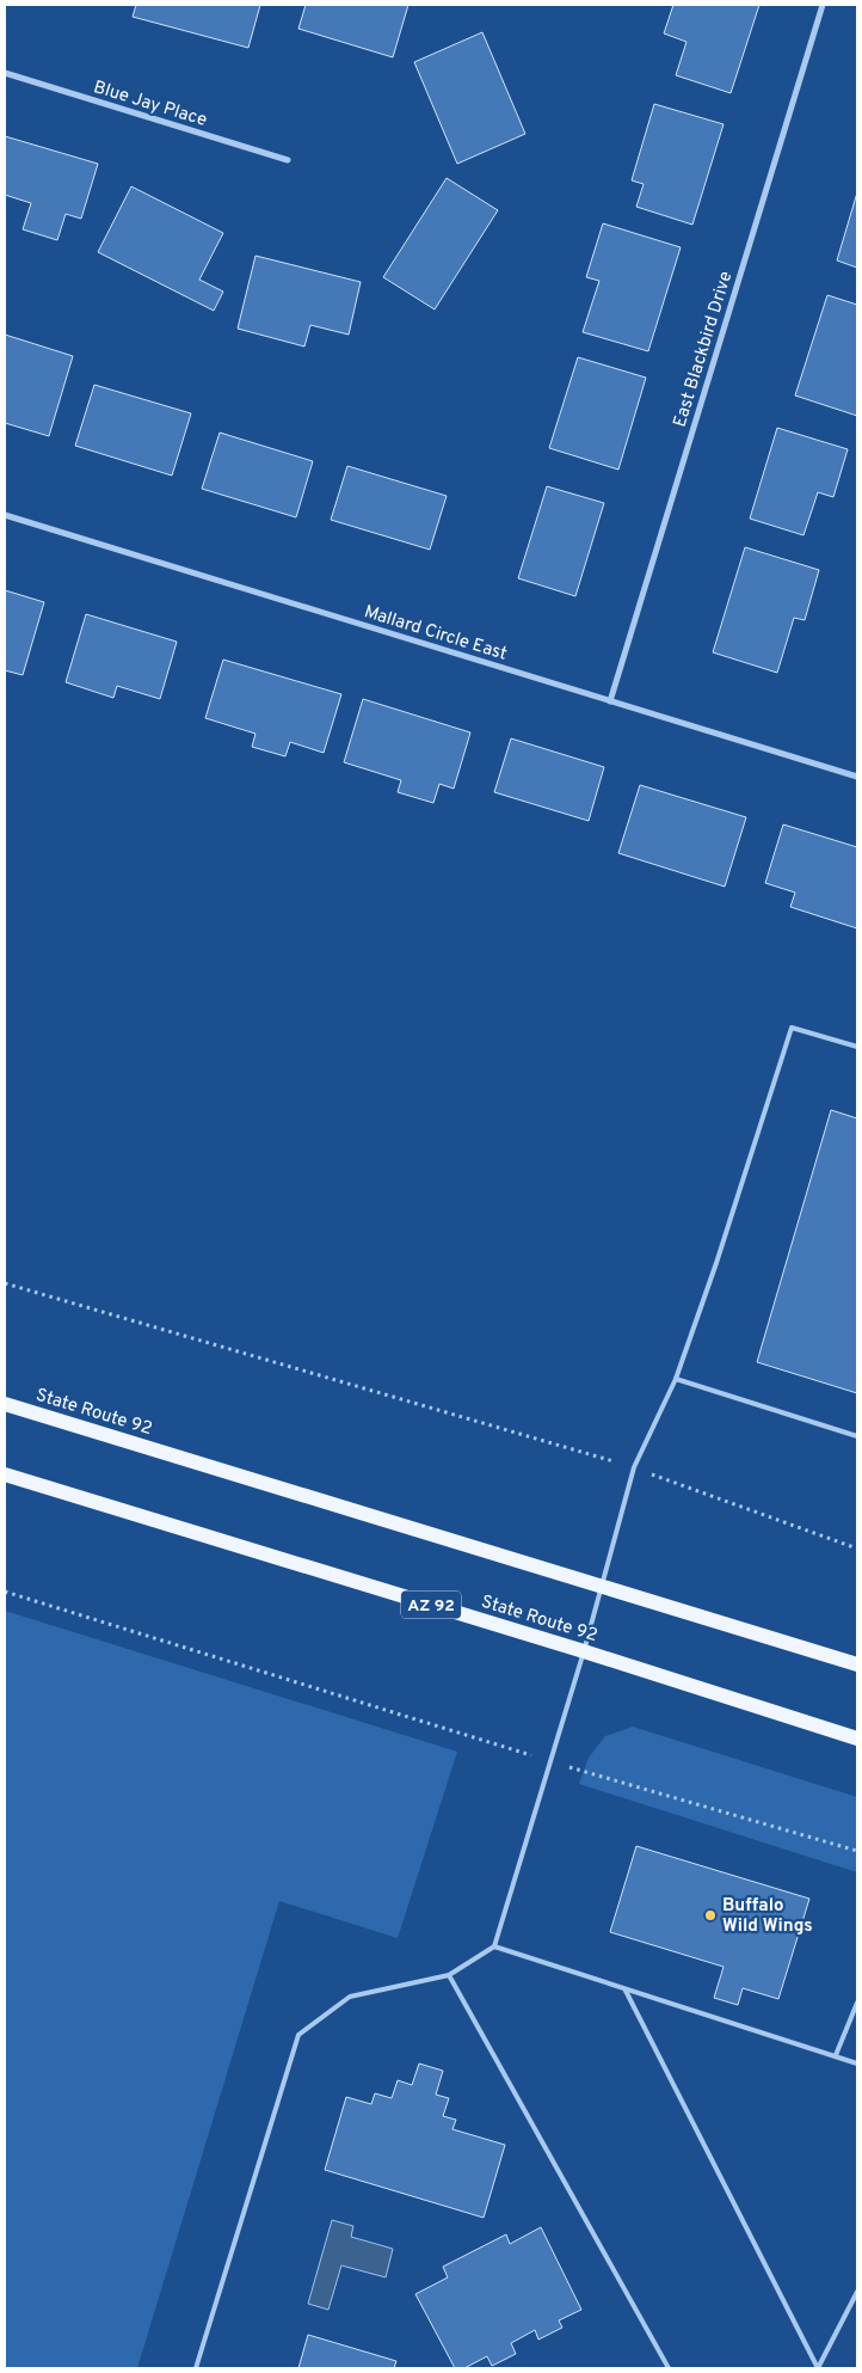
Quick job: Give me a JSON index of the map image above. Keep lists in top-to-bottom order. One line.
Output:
{"streets":{"main road":["State Route 92","AZ 92"],"street":["Blue Jay Place","East Blackbird Drive","Mallard Circle East"]},"crossings":[["East Blackbird Drive","Mallard Circle East"]],"places":["Buffalo Wild Wings"]}
